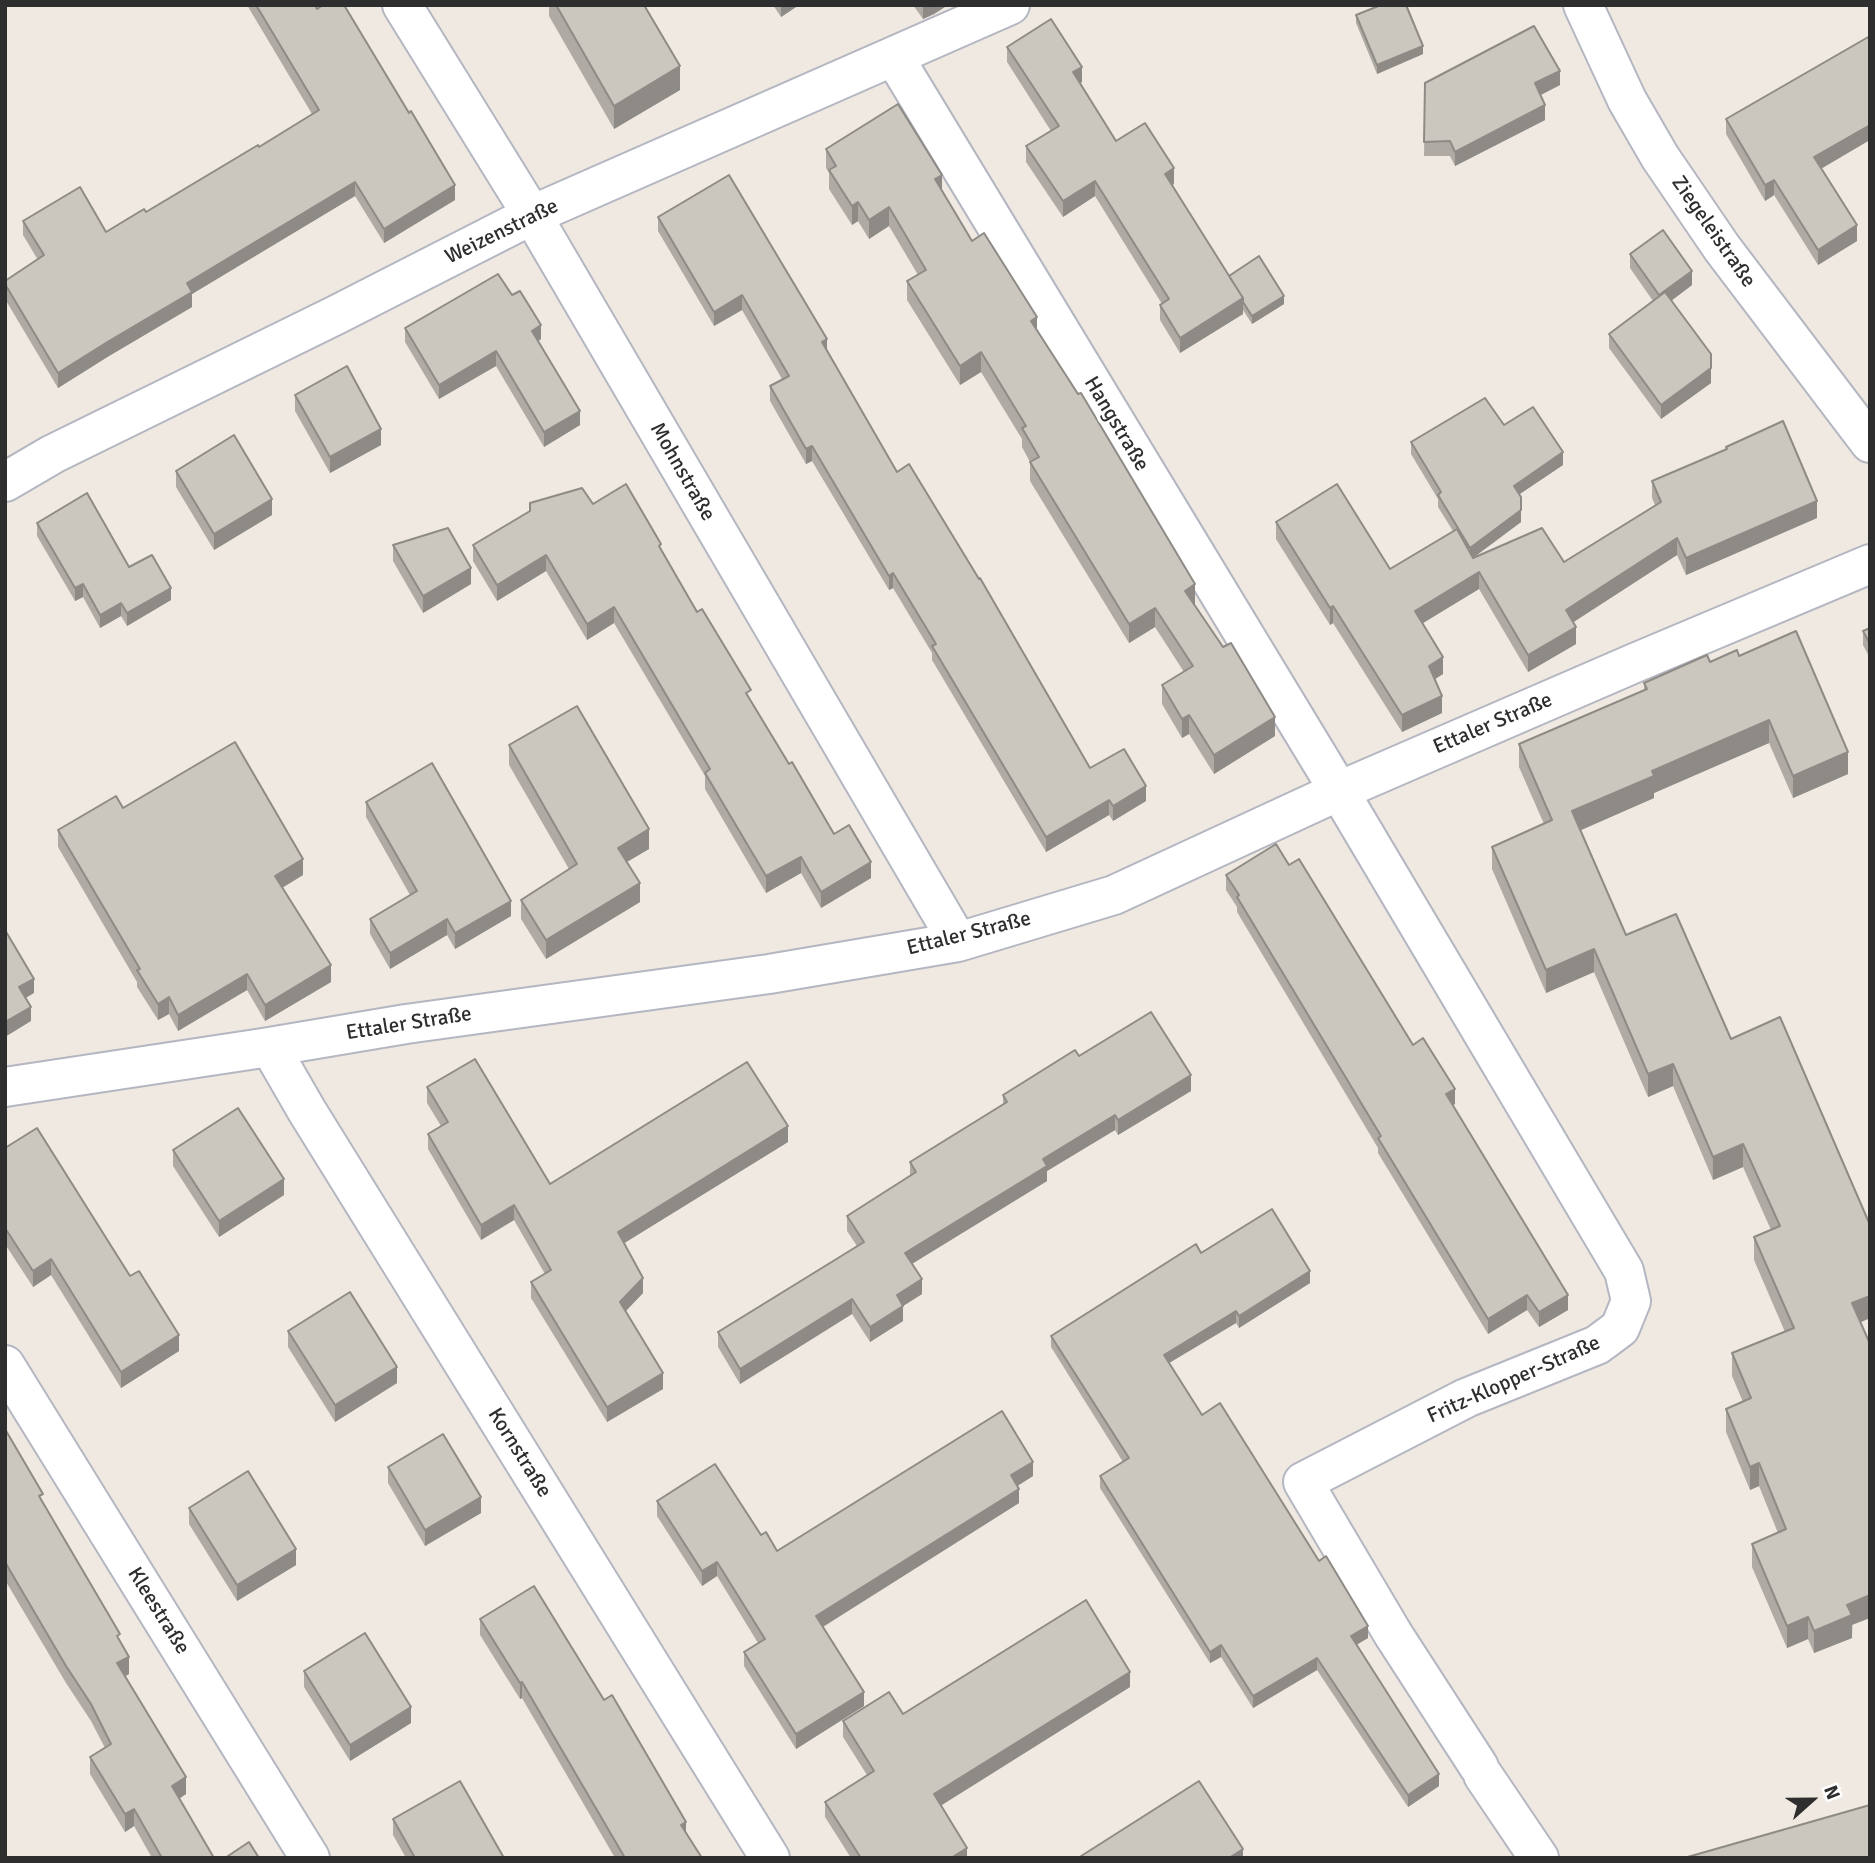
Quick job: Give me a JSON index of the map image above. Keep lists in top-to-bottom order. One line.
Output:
{"streets":{"street":["Weizenstraße","Ziegeleistraße","Hangstraße","Mohnstraße","Ettaler Straße","Fritz-Klopper-Straße","Kornstraße","Kleestraße"]},"crossings":[["Weizenstraße","Hangstraße"],["Weizenstraße","Mohnstraße"],["Hangstraße","Ettaler Straße"],["Hangstraße","Fritz-Klopper-Straße"],["Mohnstraße","Ettaler Straße"],["Ettaler Straße","Fritz-Klopper-Straße"],["Ettaler Straße","Kornstraße"]],"north":"right"}
